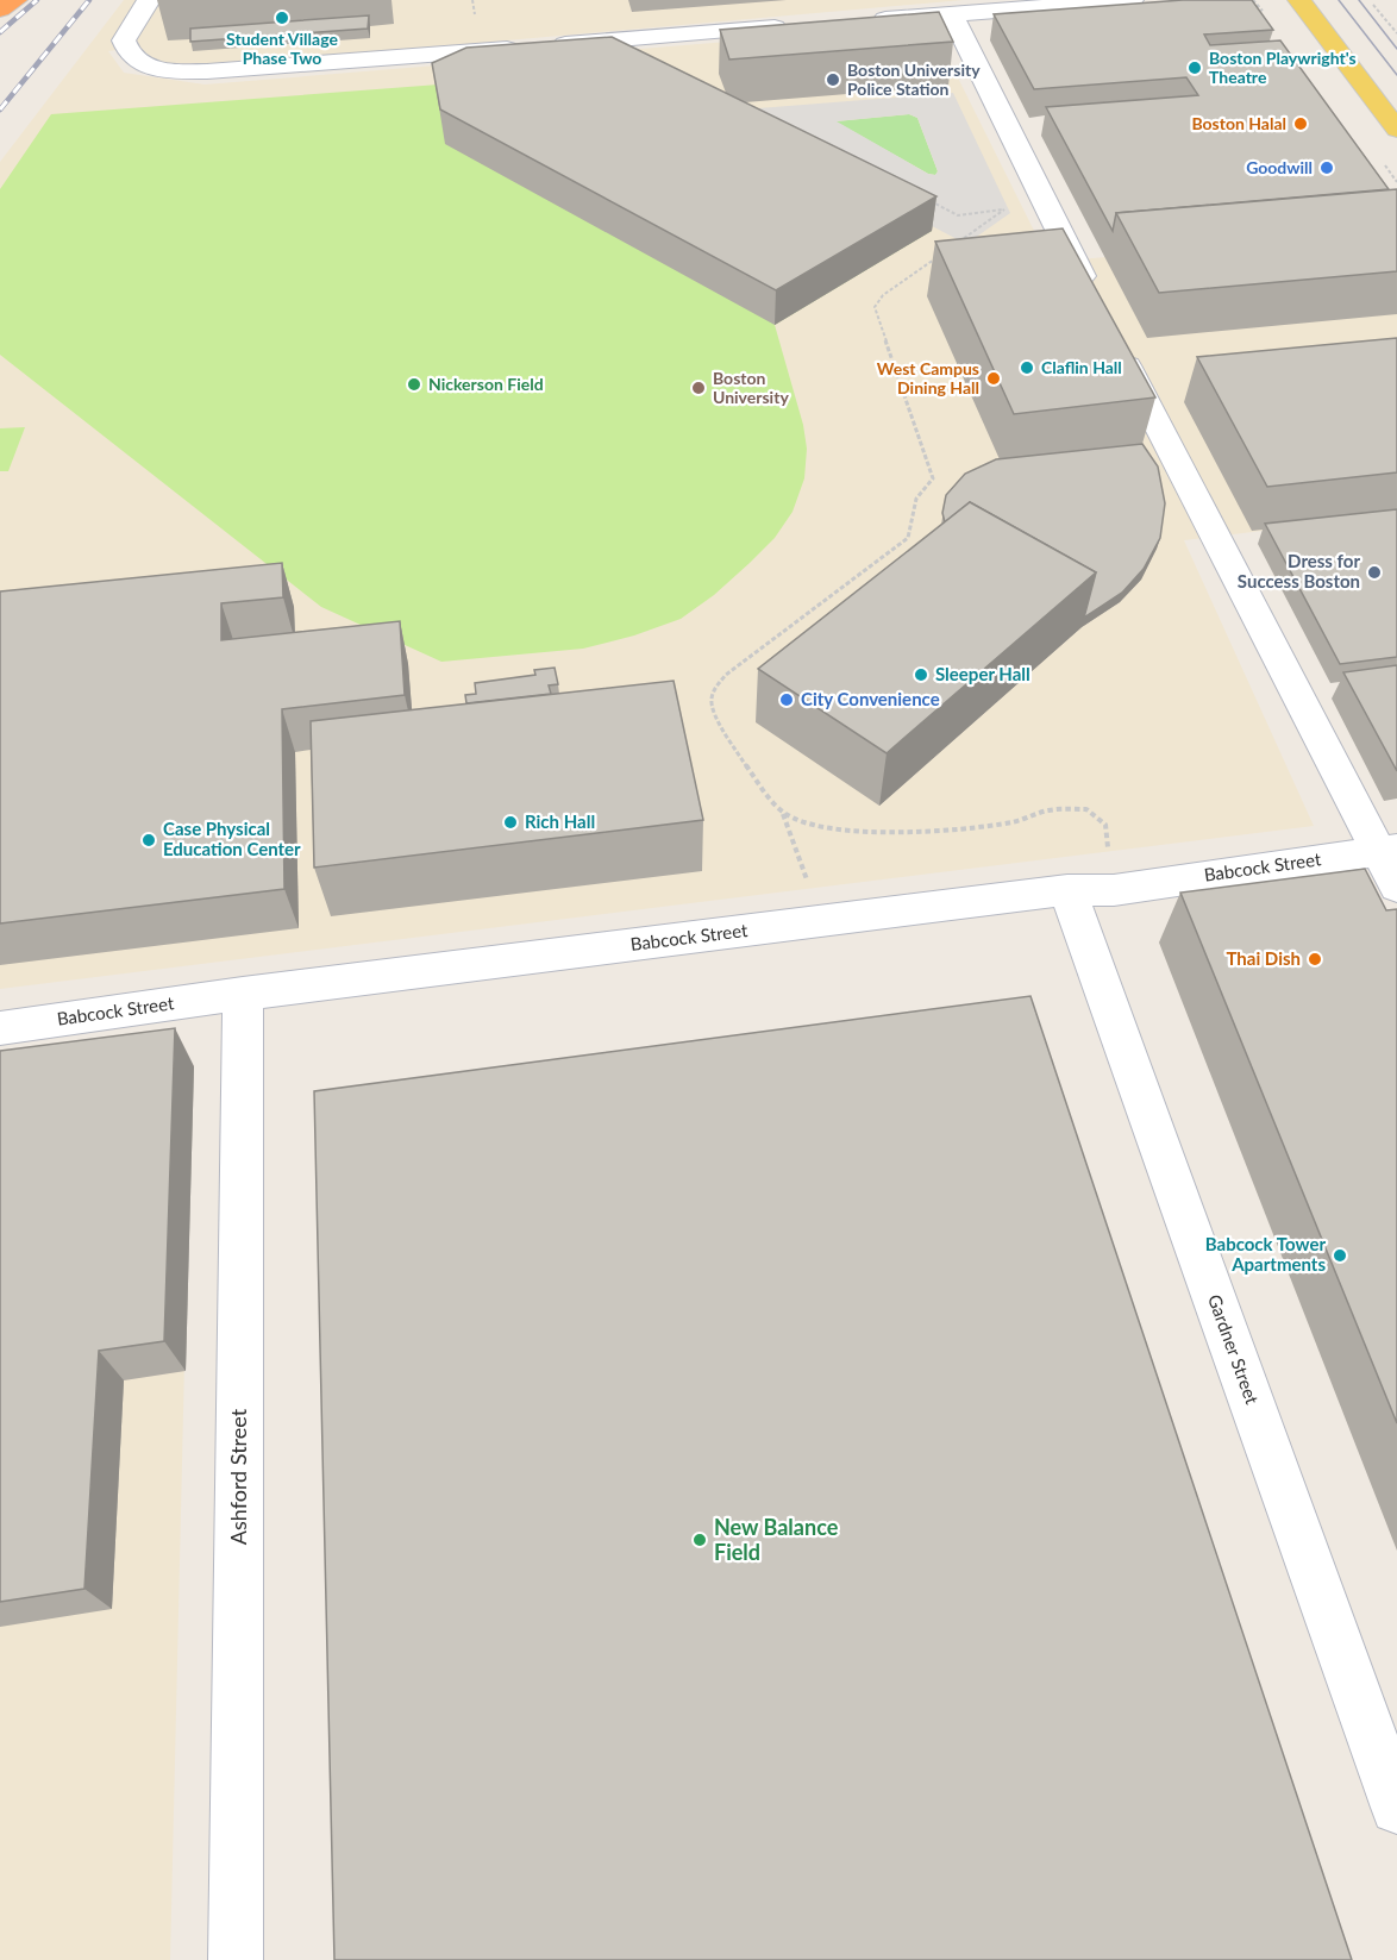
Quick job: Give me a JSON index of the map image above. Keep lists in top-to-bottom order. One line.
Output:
{"streets":{"street":["Babcock Street","Gardner Street","Ashford Street"]},"crossings":[["Babcock Street","Gardner Street"],["Babcock Street","Ashford Street"]],"places":["Student Village Phase Two","Boston Playwright's Theatre","Boston University Police Station","Boston Halal","Goodwill","Claflin Hall","West Campus Dining Hall","Nickerson Field","Boston University","Dress for Success Boston","Sleeper Hall","City Convenience","Rich Hall","Case Physical Education Center","Thai Dish","Babcock Tower Apartments","New Balance Field"]}
